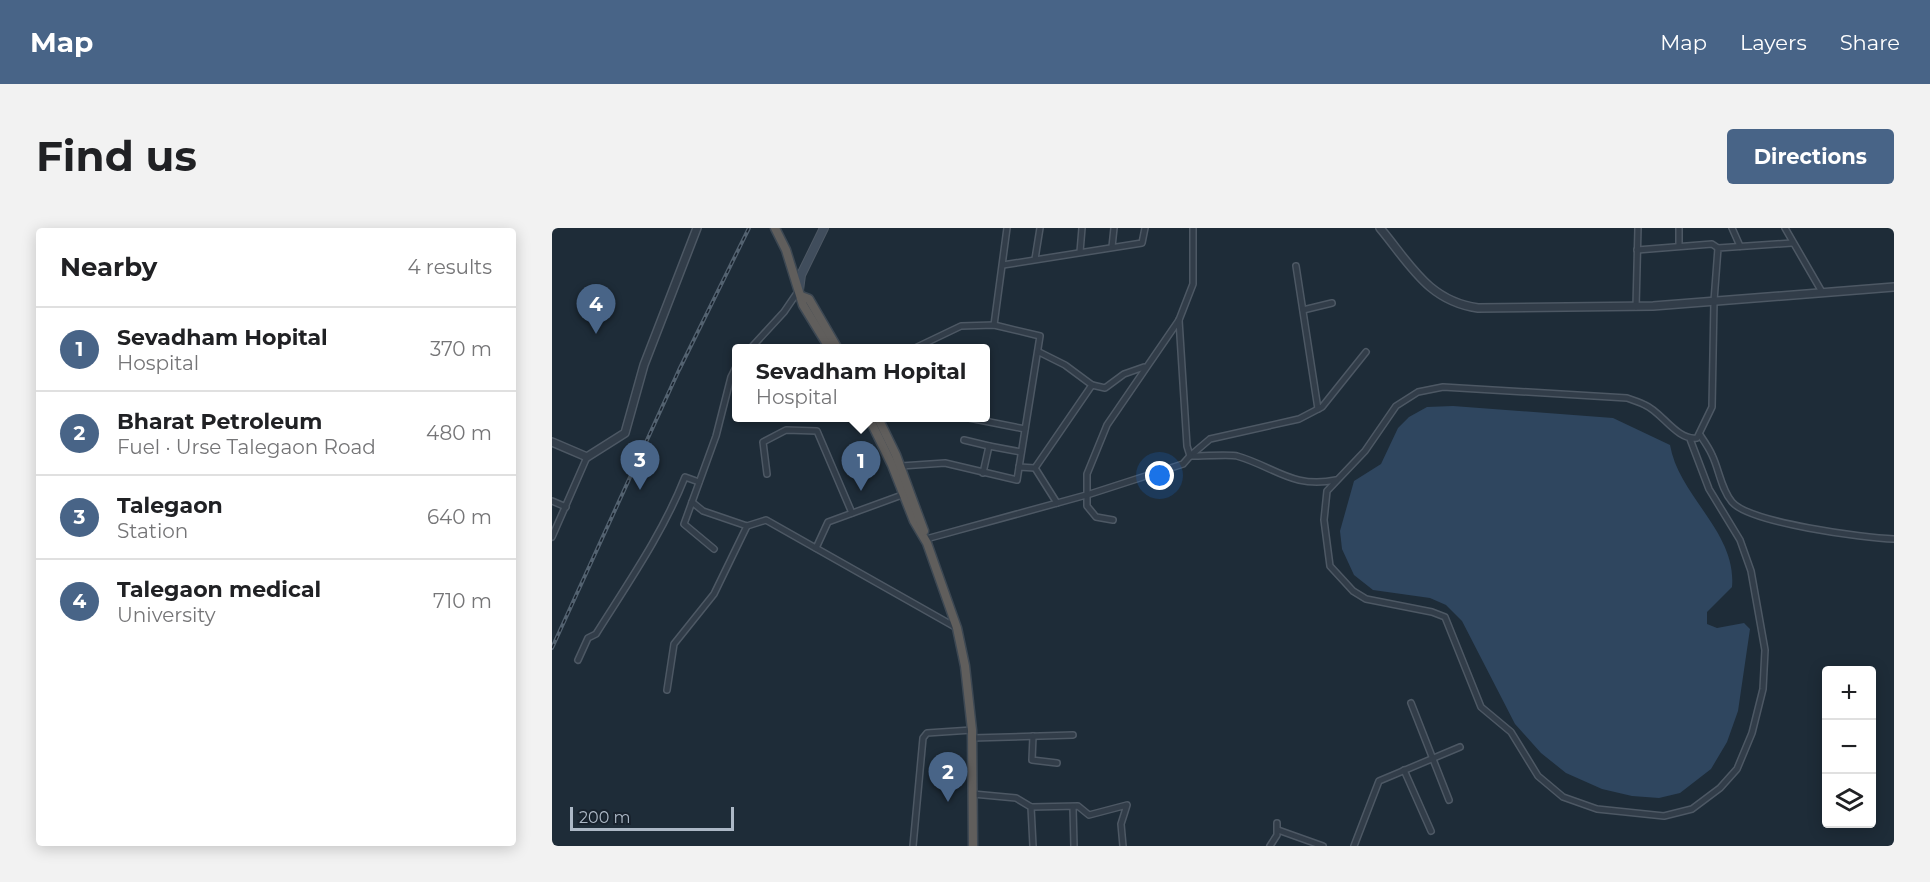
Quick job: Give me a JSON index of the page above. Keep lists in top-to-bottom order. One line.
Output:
{"scale_bar":"200 m","page":{"header":"Map","nav":["Map","Layers","Share"],"buttons":"Directions","title":"Find us","heading":["Nearby","4 results"],"pins":["4","3","1","2"],"list":[{"mark":"1","name":"Sevadham Hopital","note":"Hospital","value":"370 m"},{"mark":"2","name":"Bharat Petroleum","note":"Fuel · Urse Talegaon Road","value":"480 m"},{"mark":"3","name":"Talegaon","note":"Station","value":"640 m"},{"mark":"4","name":"Talegaon medical","note":"University","value":"710 m"}],"popup":["Sevadham Hopital","Hospital"],"map_buttons":["+","−"],"scale":"200 m"}}
